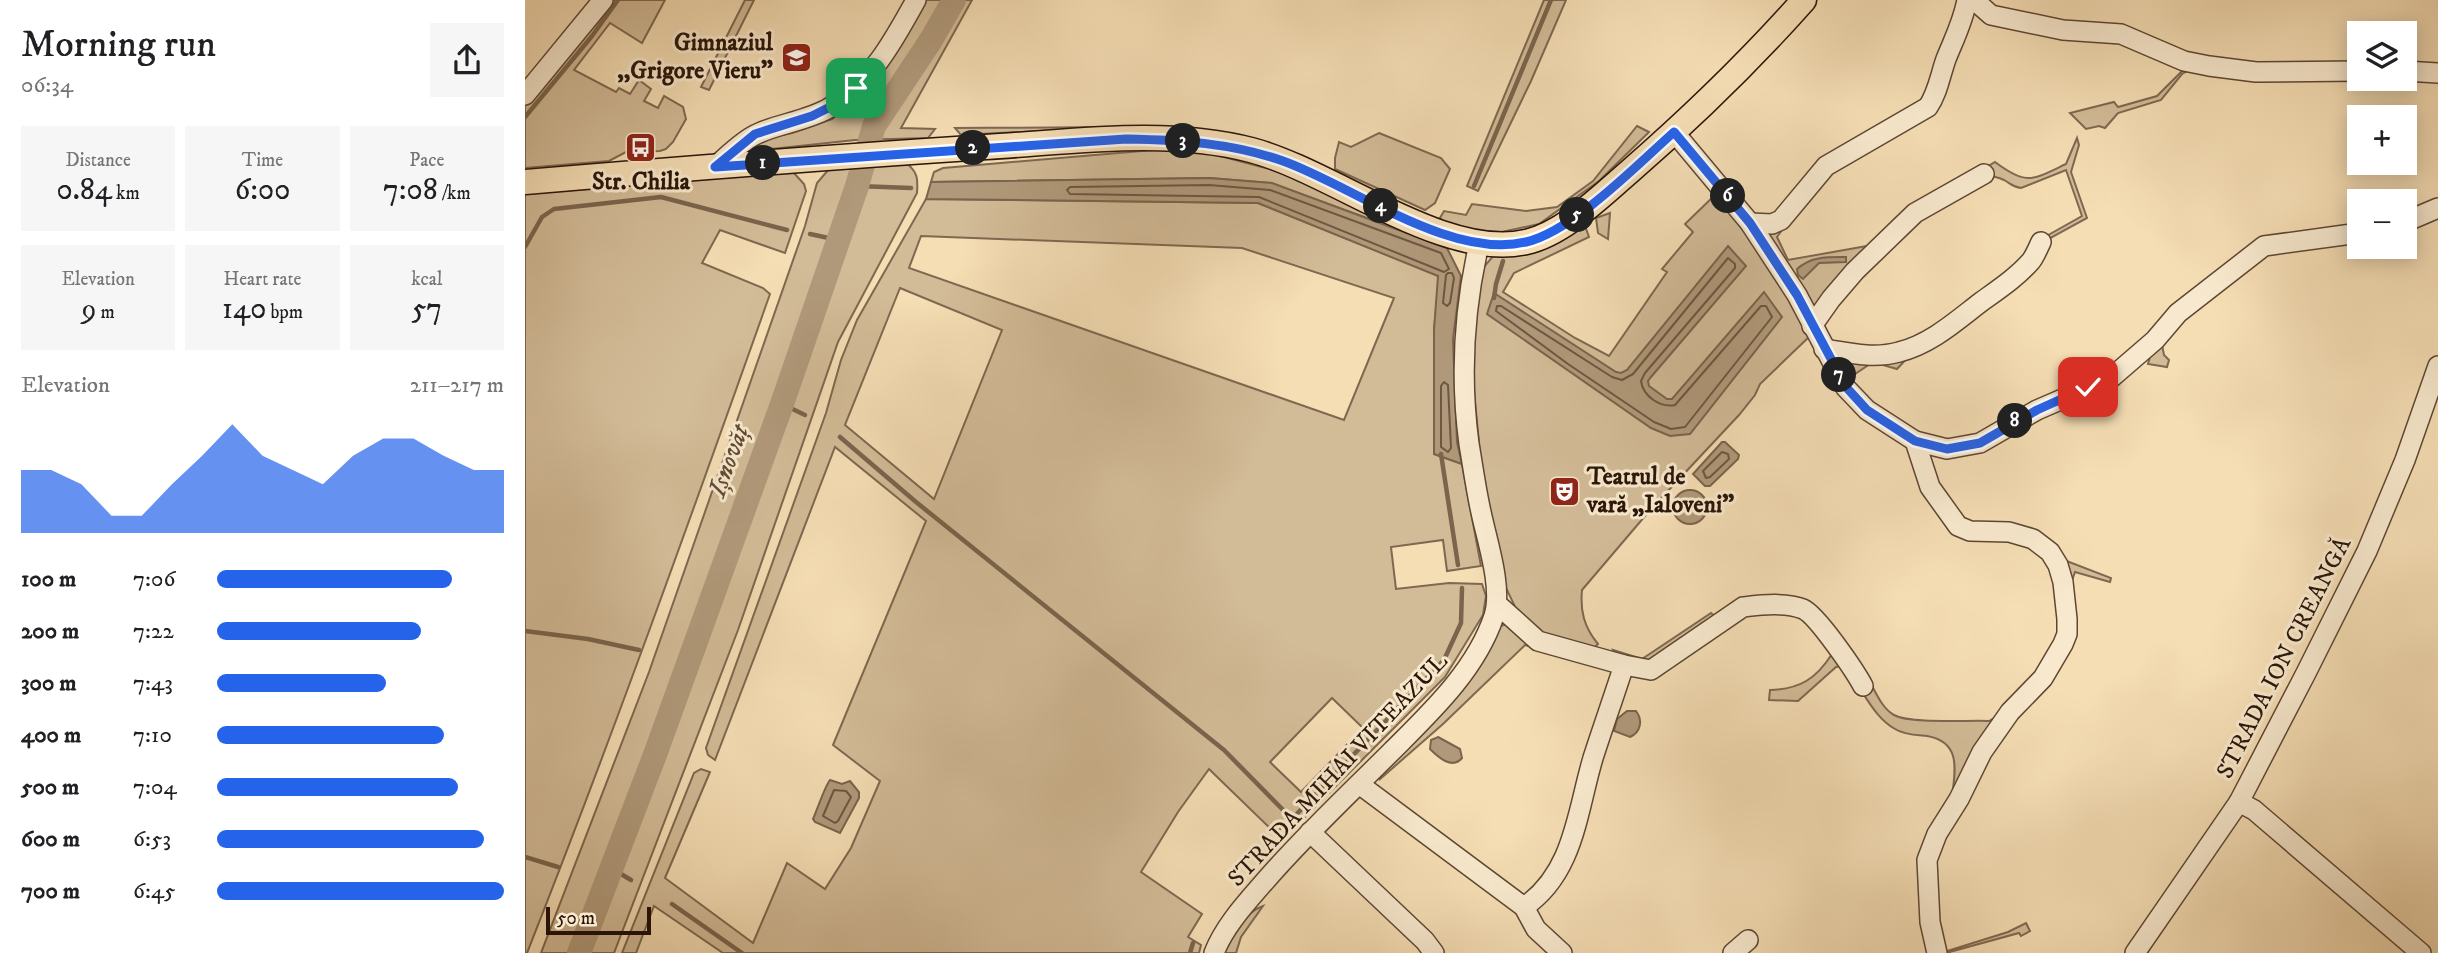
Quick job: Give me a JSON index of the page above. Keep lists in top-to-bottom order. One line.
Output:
{"streets":{"street":["STRADA ION CREANGĂ","STRADA MIHAI VITEAZUL"]},"water":["Ișnovăț"],"places":{"school or university":["Gimnaziul ,,Grigore Vieru\""],"bus stop":["Str. Chilia"],"theatre":["Teatrul de vară „Ialoveni”"]},"scale_bar":"50 m","page":{"heading":["Morning run","06:34"],"map_buttons":["+","−"],"stats":[["Distance","0.84 km"],["Time","6:00"],["Pace","7:08 /km"],["Elevation","9 m"],["Heart rate","140 bpm"],["kcal","57"]],"pins":["3","2","1","6","4","5","7","8"],"chart":["Elevation","211–217 m"],"list":[{"name":"100 m","note":"7:06"},{"name":"200 m","note":"7:22"},{"name":"300 m","note":"7:43"},{"name":"400 m","note":"7:10"},{"name":"500 m","note":"7:04"},{"name":"600 m","note":"6:53"},{"name":"700 m","note":"6:45"}],"scale":"50 m"}}
